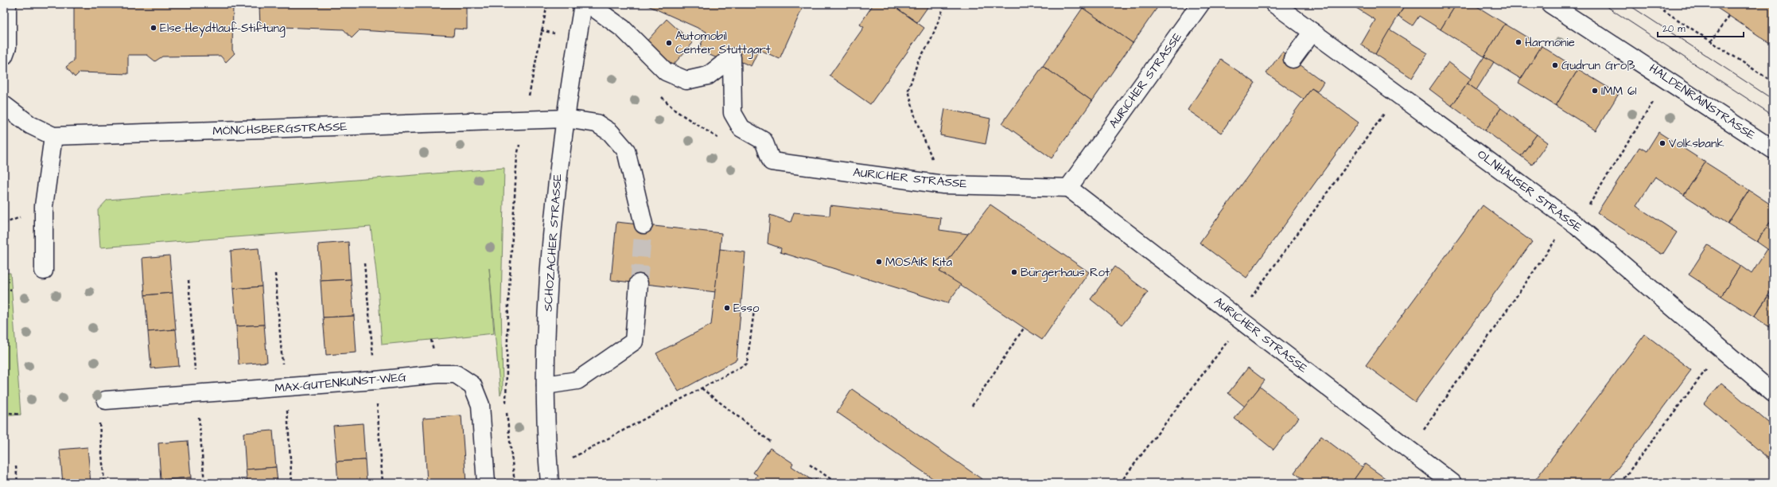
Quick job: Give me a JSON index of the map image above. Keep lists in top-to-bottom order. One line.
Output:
{"streets":{"street":["AURICHER STRASSE","HALDENRAINSTRASSE","MÖNCHSBERGSTRASSE","OLNHAUSER STRASSE","SCHOZACHER STRASSE","MAX-GUTENKUNST-WEG"]},"crossings":[["MÖNCHSBERGSTRASSE","SCHOZACHER STRASSE"]],"places":["Else-Heydtlauf-Stiftung","Harmonie","Automobil Center Stuttgart","Gudrun Groß","IMM 61","Volksbank","MOSAIK Kita","Bürgerhaus Rot","Esso"],"scale_bar":"20 m"}
